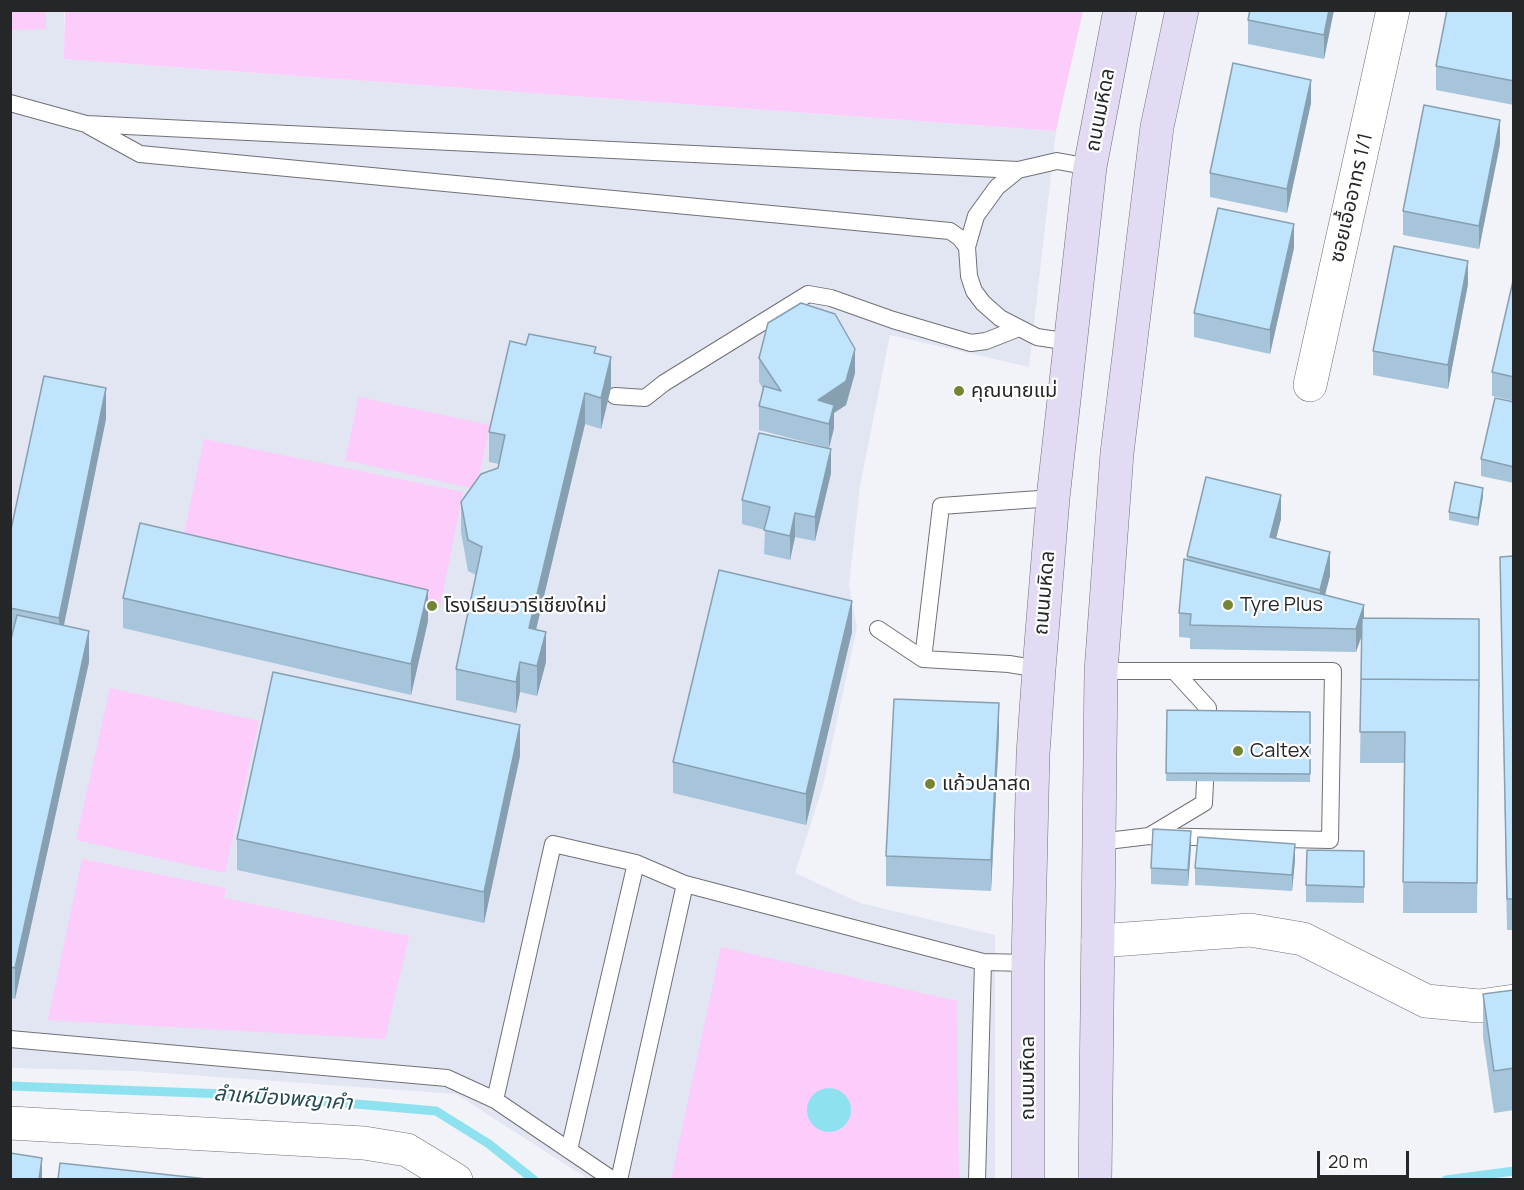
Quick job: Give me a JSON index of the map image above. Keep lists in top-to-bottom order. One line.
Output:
{"streets":{"main road":["ถนนมหิดล"],"street":["ซอยเอื้ออาทร 1/1"]},"water":["ลำเหมืองพญาคำ"],"places":["คุณนายแม่","Tyre Plus","โรงเรียนวารีเชียงใหม่","Caltex","แก้วปลาสด"],"scale_bar":"20 m"}
